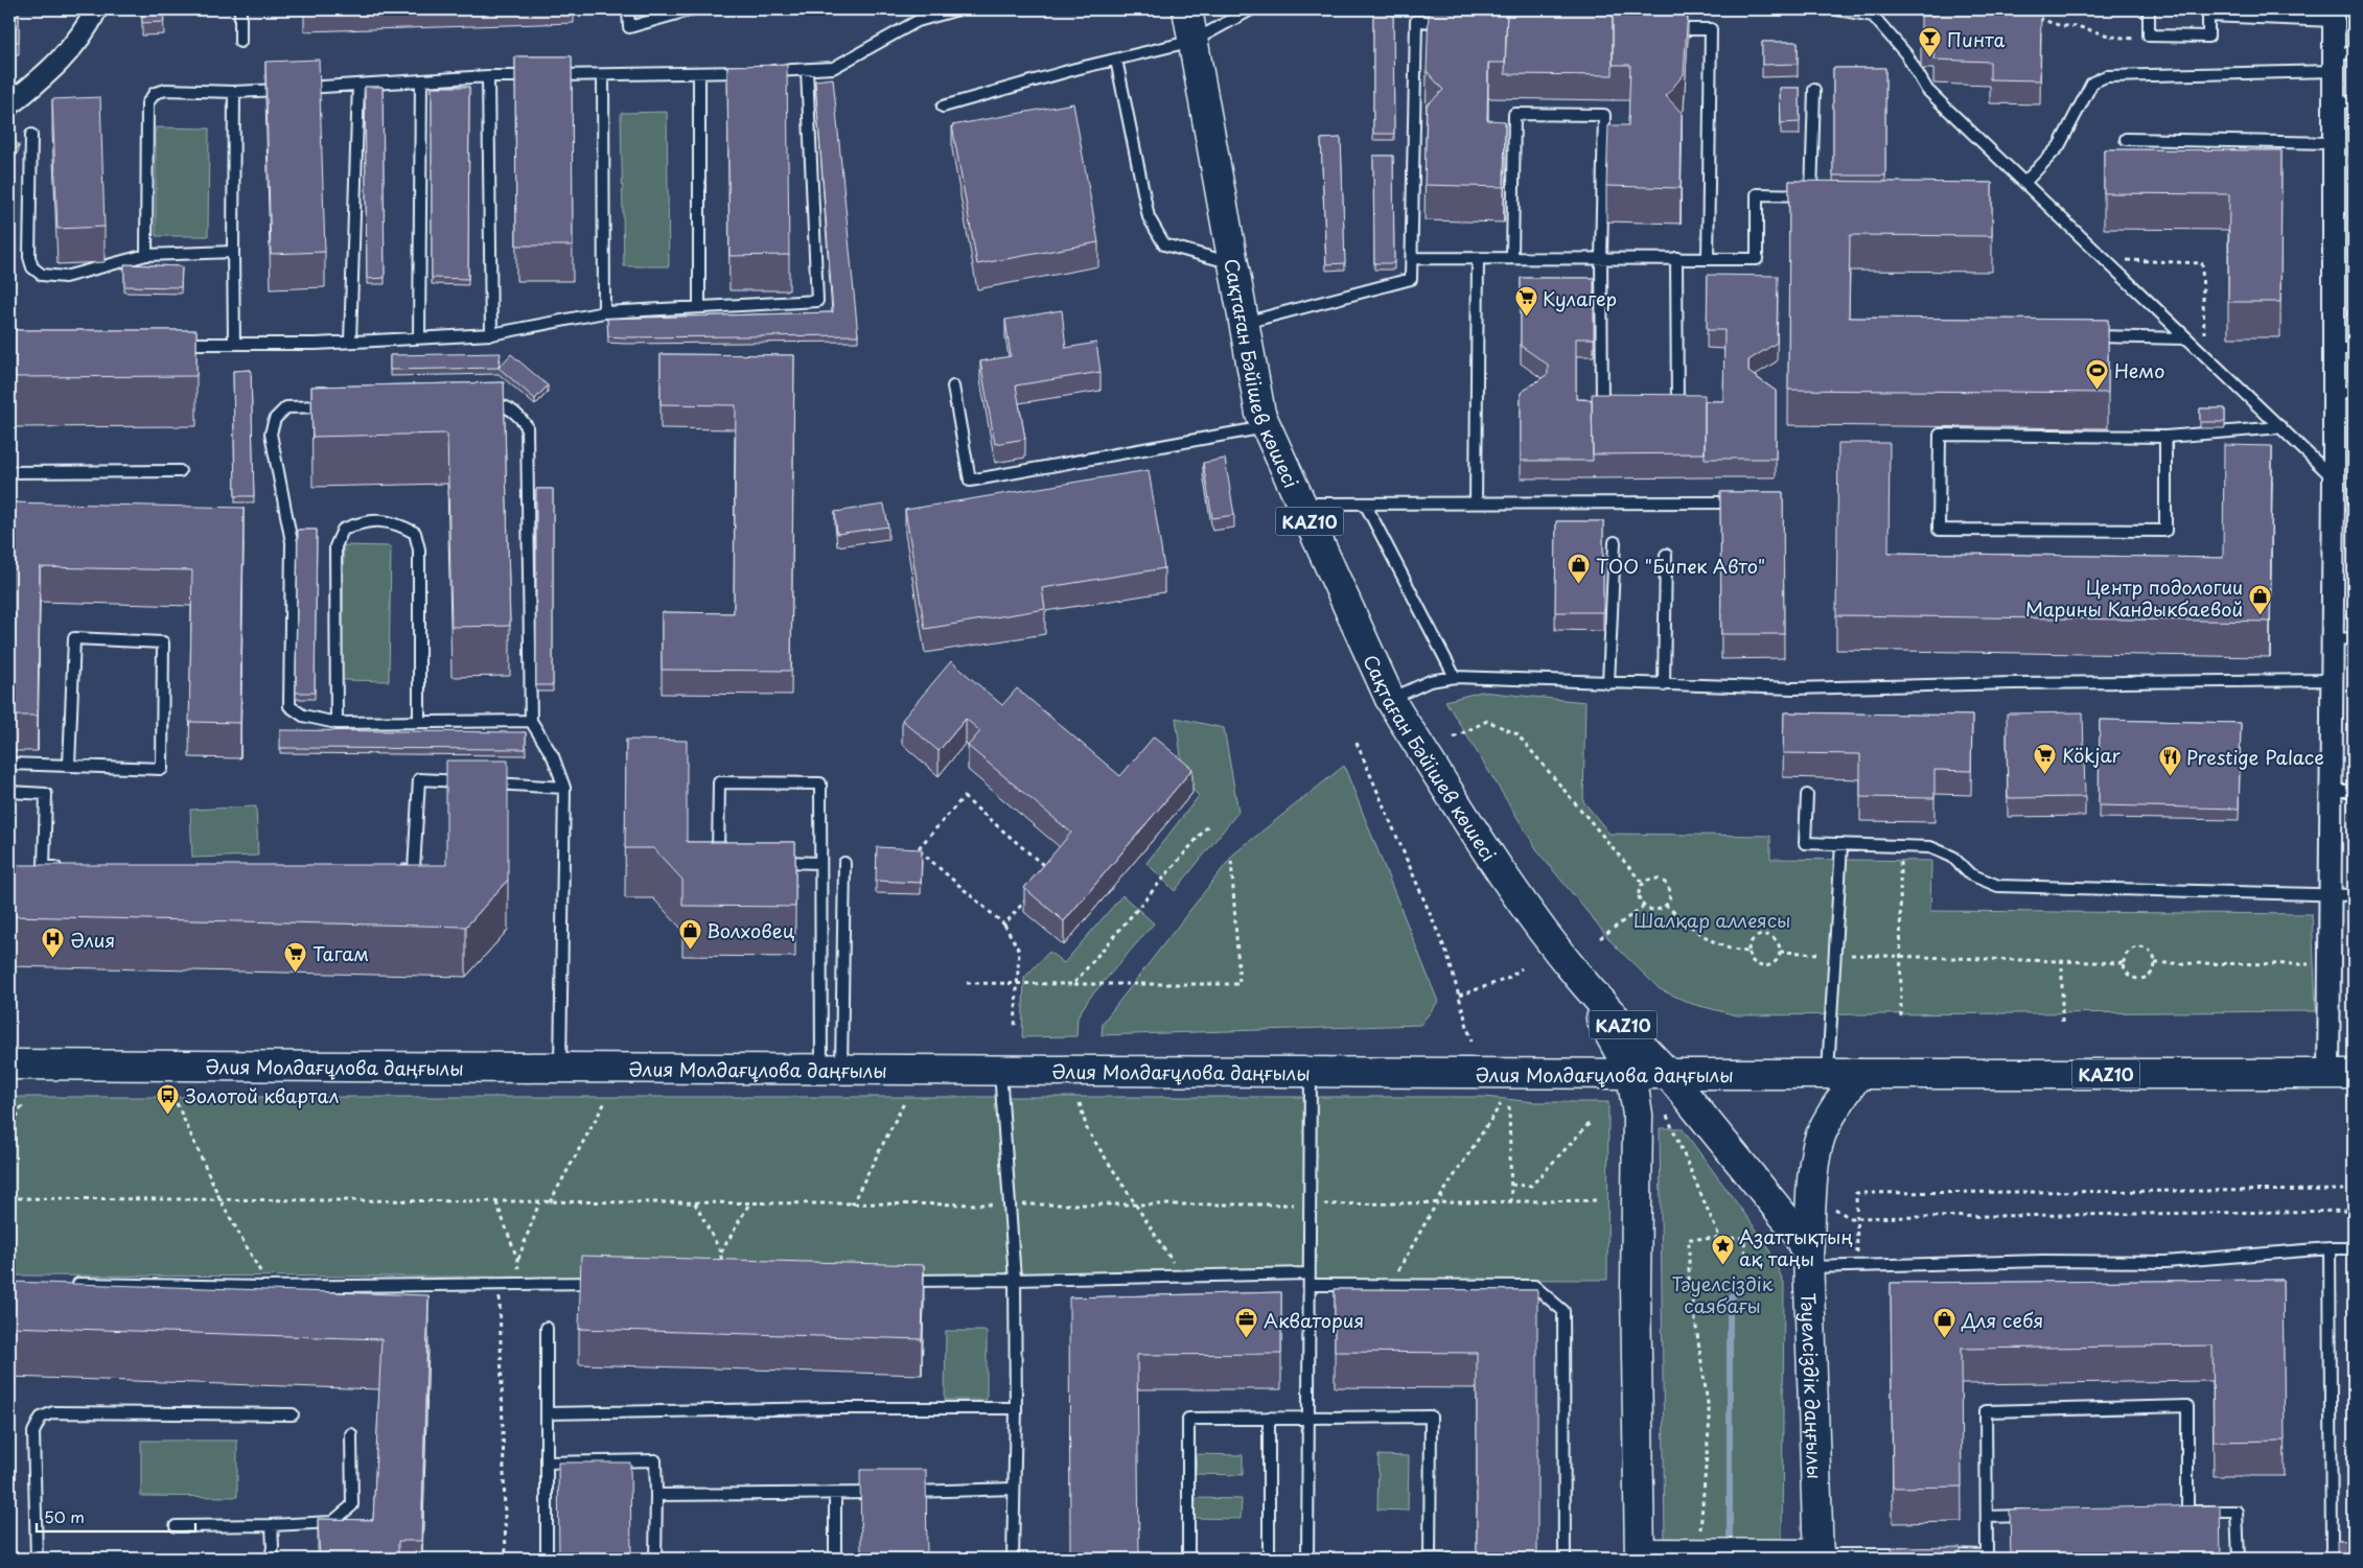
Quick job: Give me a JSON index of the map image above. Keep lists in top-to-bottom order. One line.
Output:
{"streets":{"main road":["Сақтаған Бәйішев көшесі","KAZ10","Әлия Молдағұлова даңғылы","Тәуелсіздік даңғылы"]},"crossings":[["Сақтаған Бәйішев көшесі","Әлия Молдағұлова даңғылы"],["Сақтаған Бәйішев көшесі","Тәуелсіздік даңғылы"],["Әлия Молдағұлова даңғылы","Тәуелсіздік даңғылы"]],"parks":["Шалқар аллеясы","Тәуелсіздік саябағы"],"places":{"bar":["Пинта"],"supermarket":["Кулагер","Kökjar","Тагам"],"sports":["Немо"],"shop":["ТОО \"Бипек Авто\"","Центр подологии Марины Кандыкбаевой","Волховец","Для себя"],"restaurant":["Prestige Palace"],"hospital":["Әлия"],"bus stop":["Золотой квартал"],"place":["Азаттықтың ақ таңы"],"office":["Акватория"]},"scale_bar":"50 m"}
